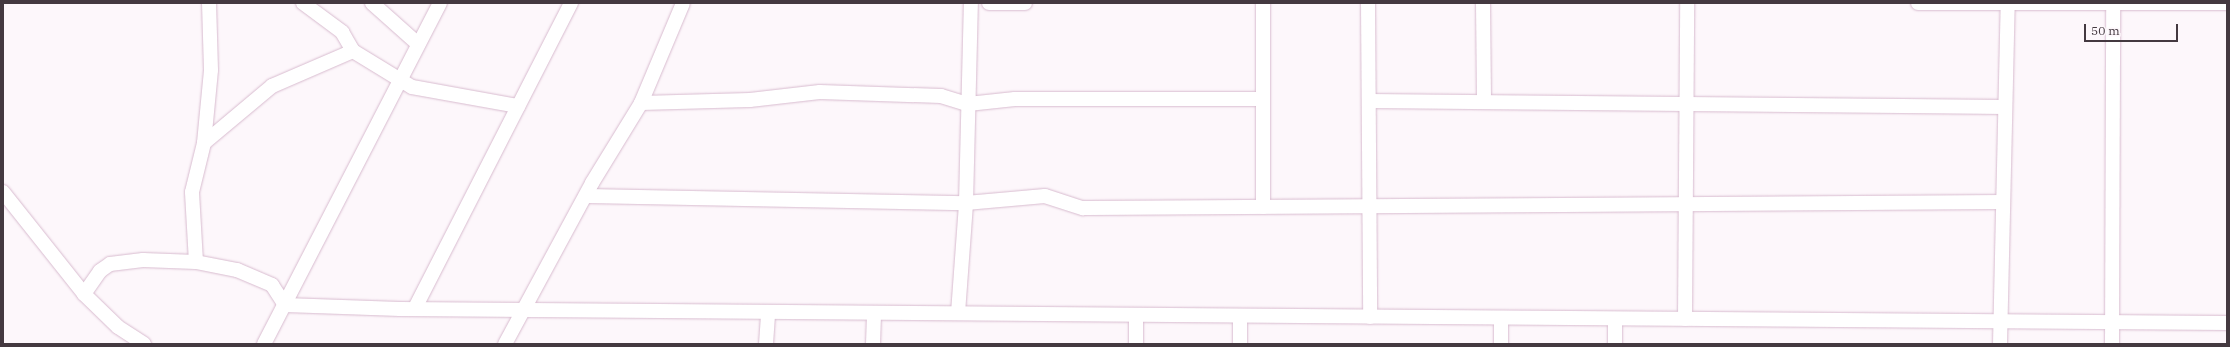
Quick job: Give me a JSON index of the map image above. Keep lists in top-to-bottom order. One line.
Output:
{"scale_bar":"50 m"}
